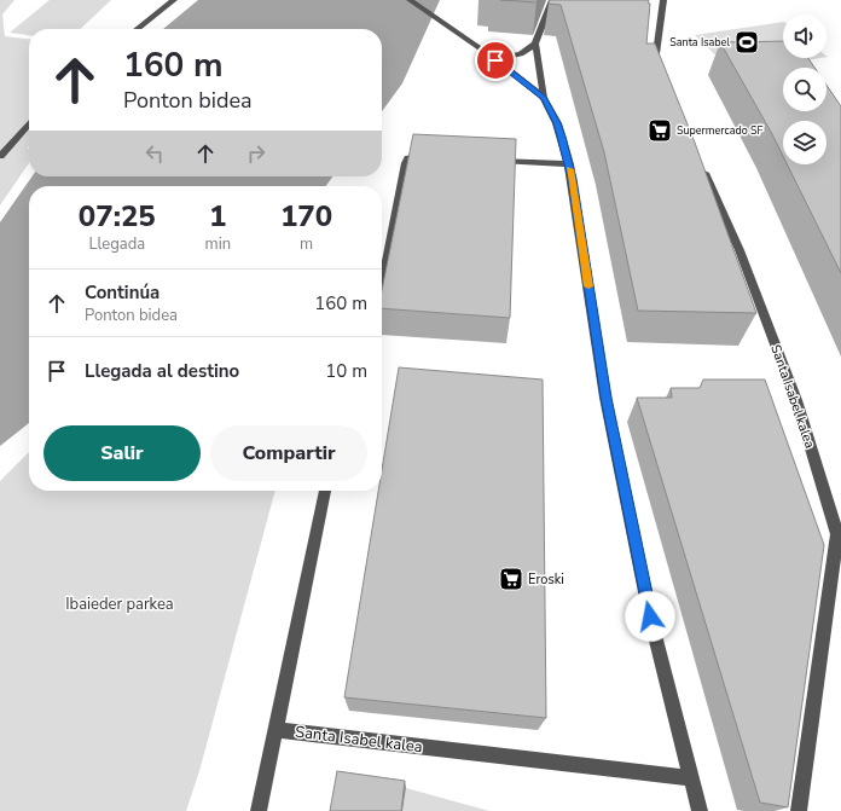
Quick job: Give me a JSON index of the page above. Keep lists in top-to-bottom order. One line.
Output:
{"streets":{"street":["Santa Isabel kalea"]},"parks":["Ibaieder parkea"],"places":{"sports":["Santa Isabel"],"supermarket":["Supermercado SF","Eroski"]},"page":{"turn":["160 m","Ponton bidea"],"eta":["07:25","Llegada","1","min","170","m"],"list":[{"name":"Continúa","note":"Ponton bidea","value":"160 m"},{"name":"Llegada al destino","value":"10 m"}],"buttons":["Salir","Compartir"]}}
